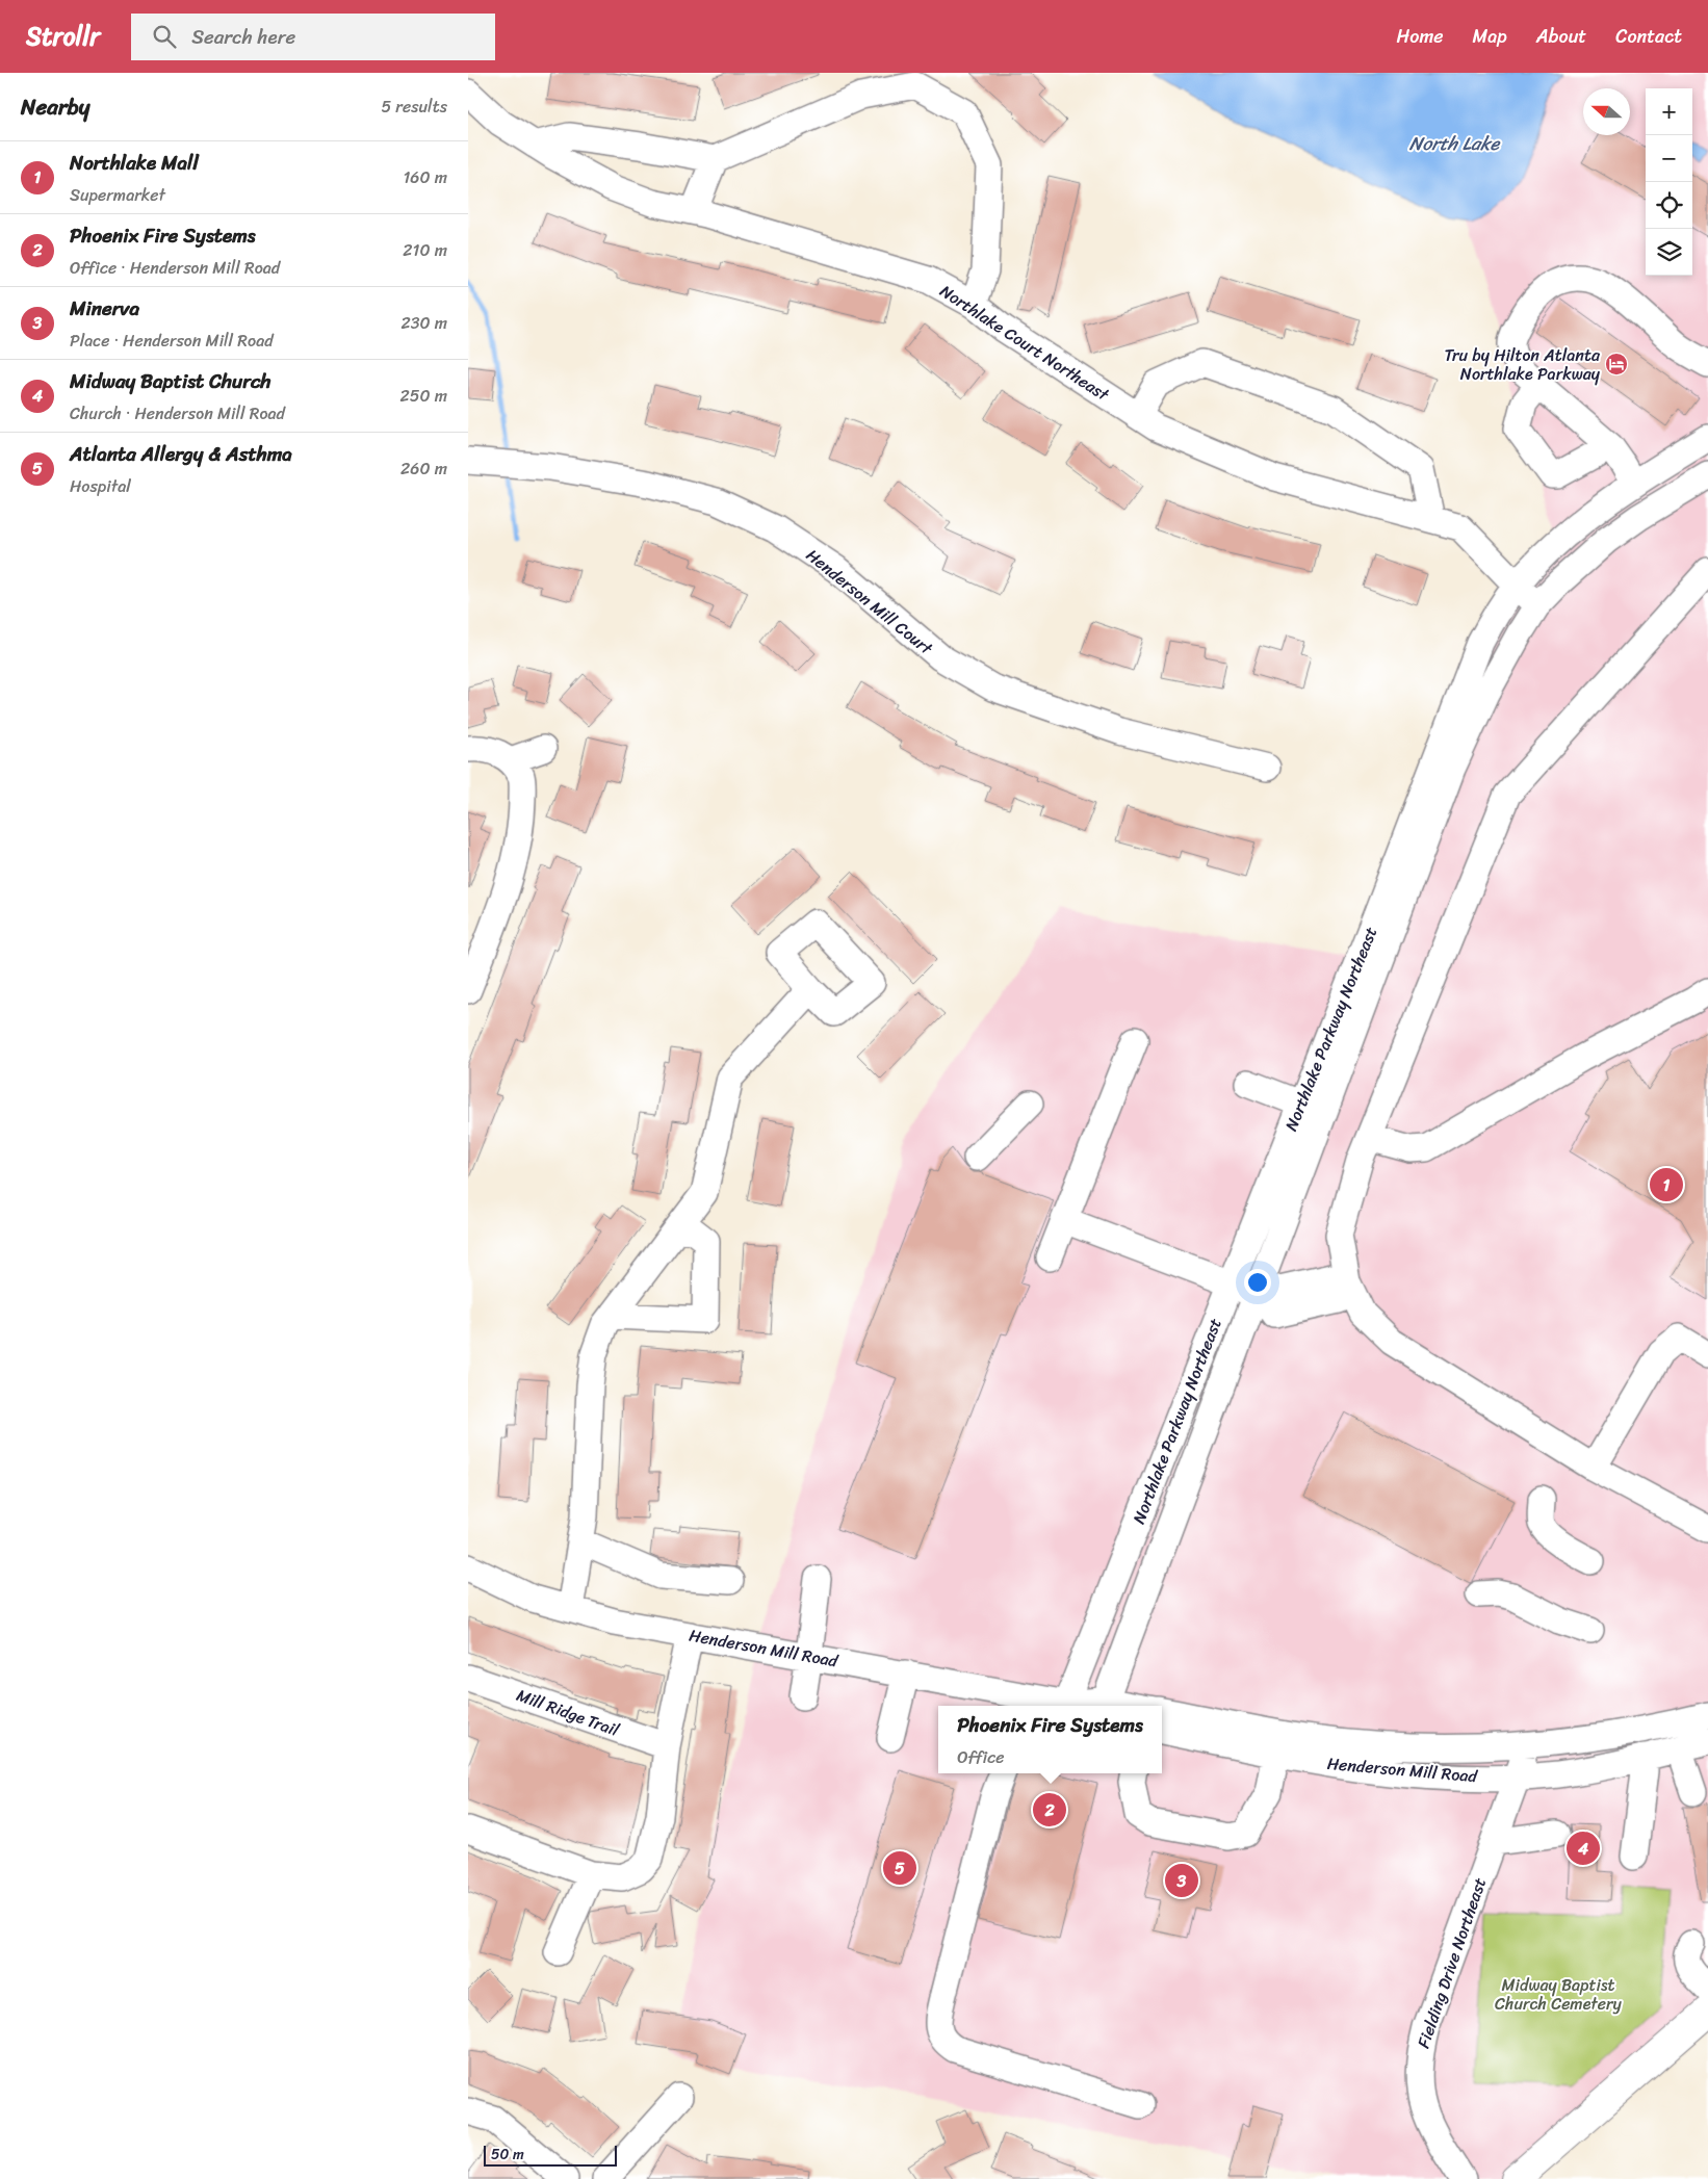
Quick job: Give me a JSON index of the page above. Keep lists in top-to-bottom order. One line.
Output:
{"streets":{"street":["Northlake Court Northeast","Henderson Mill Court","Northlake Parkway Northeast","Henderson Mill Road","Mill Ridge Trail","Fielding Drive Northeast"]},"crossings":[["Northlake Court Northeast","Northlake Parkway Northeast"],["Northlake Parkway Northeast","Henderson Mill Road"],["Henderson Mill Road","Fielding Drive Northeast"]],"water":["North Lake"],"parks":["Midway Baptist Church Cemetery"],"places":{"hotel":["Tru by Hilton Atlanta Northlake Parkway"]},"scale_bar":"50 m","north":"left","page":{"header":"Strollr","search":"Search here","nav":["Home","Map","About","Contact"],"heading":["Nearby","5 results"],"map_buttons":["+","−"],"list":[{"mark":"1","name":"Northlake Mall","note":"Supermarket","value":"160 m"},{"mark":"2","name":"Phoenix Fire Systems","note":"Office · Henderson Mill Road","value":"210 m"},{"mark":"3","name":"Minerva","note":"Place · Henderson Mill Road","value":"230 m"},{"mark":"4","name":"Midway Baptist Church","note":"Church · Henderson Mill Road","value":"250 m"},{"mark":"5","name":"Atlanta Allergy & Asthma","note":"Hospital","value":"260 m"}],"pins":["1","2","4","5","3"],"popup":["Phoenix Fire Systems","Office"],"scale":"50 m"}}
